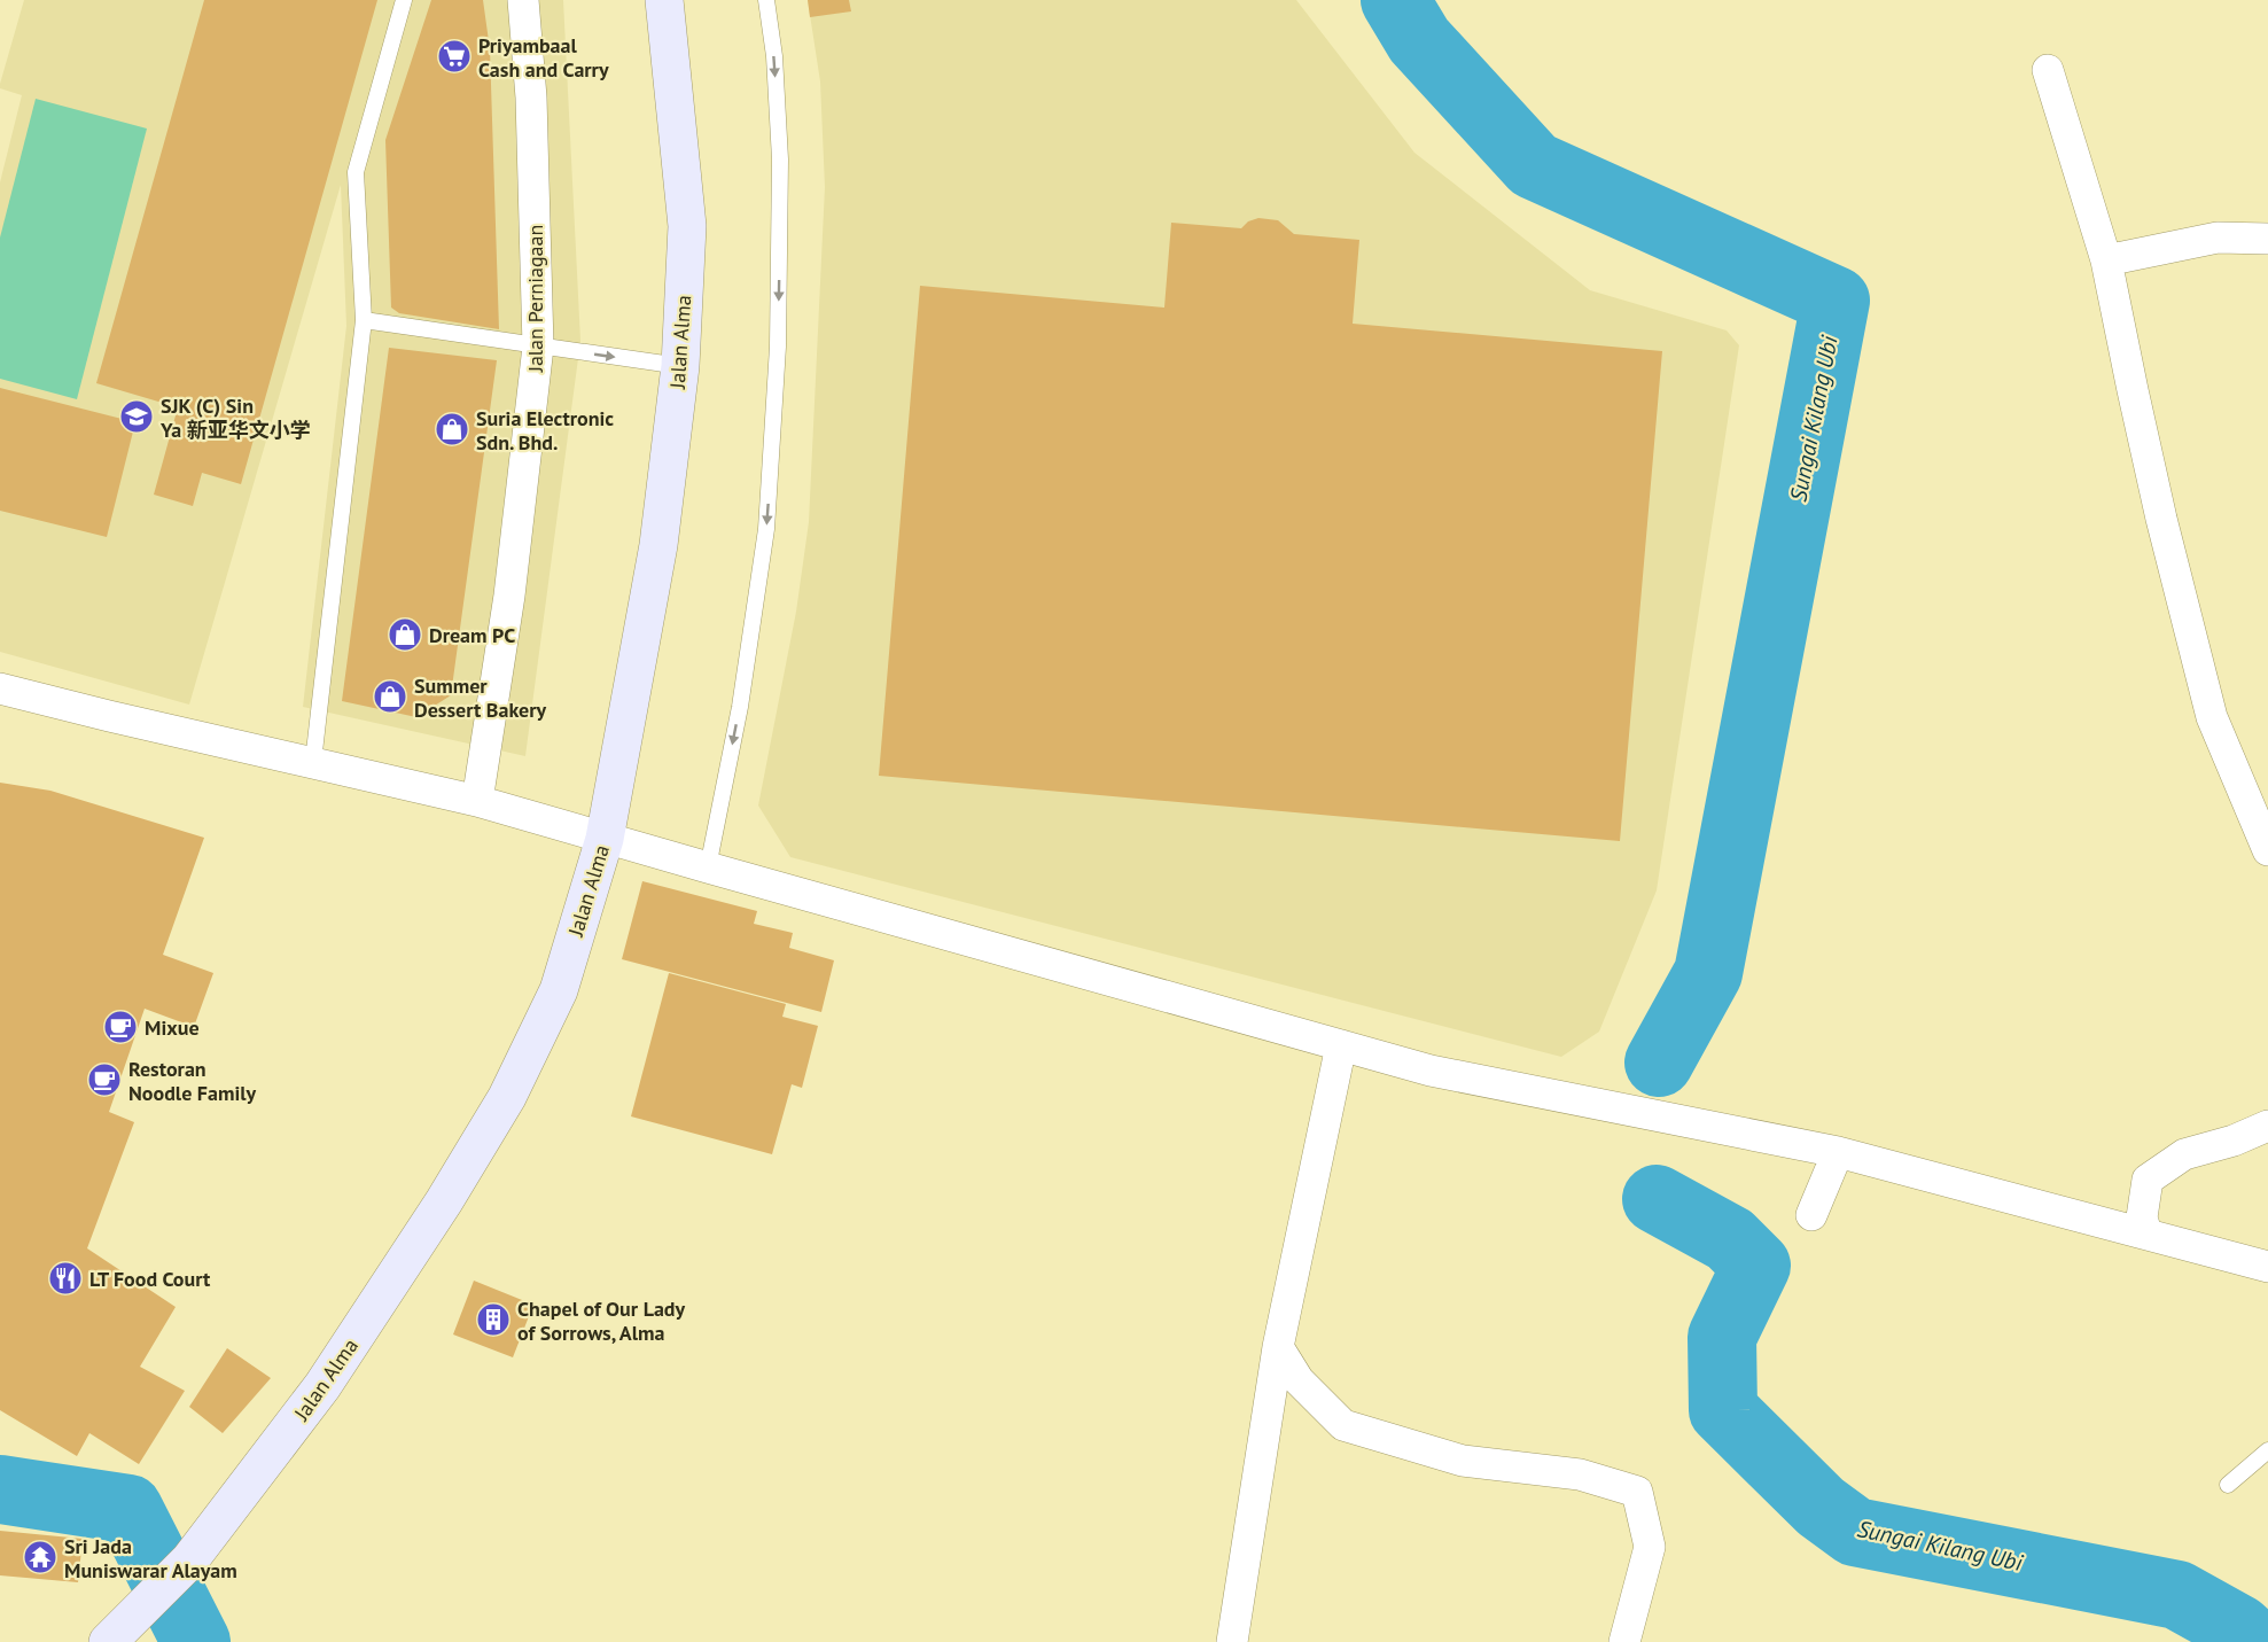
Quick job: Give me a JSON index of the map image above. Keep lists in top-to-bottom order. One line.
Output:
{"streets":{"main road":["Jalan Alma"],"street":["Jalan Perniagaan"]},"water":["Sungai Kilang Ubi"],"places":{"supermarket":["Priyambaal Cash and Carry"],"school or university":["SJK (C) Sin Ya 新亚华文小学"],"shop":["Suria Electronic Sdn. Bhd.","Dream PC","Summer Dessert Bakery"],"cafe":["Mixue","Restoran Noodle Family"],"restaurant":["LT Food Court"],"building":["Chapel of Our Lady of Sorrows, Alma"],"temple":["Sri Jada Muniswarar Alayam"]}}
